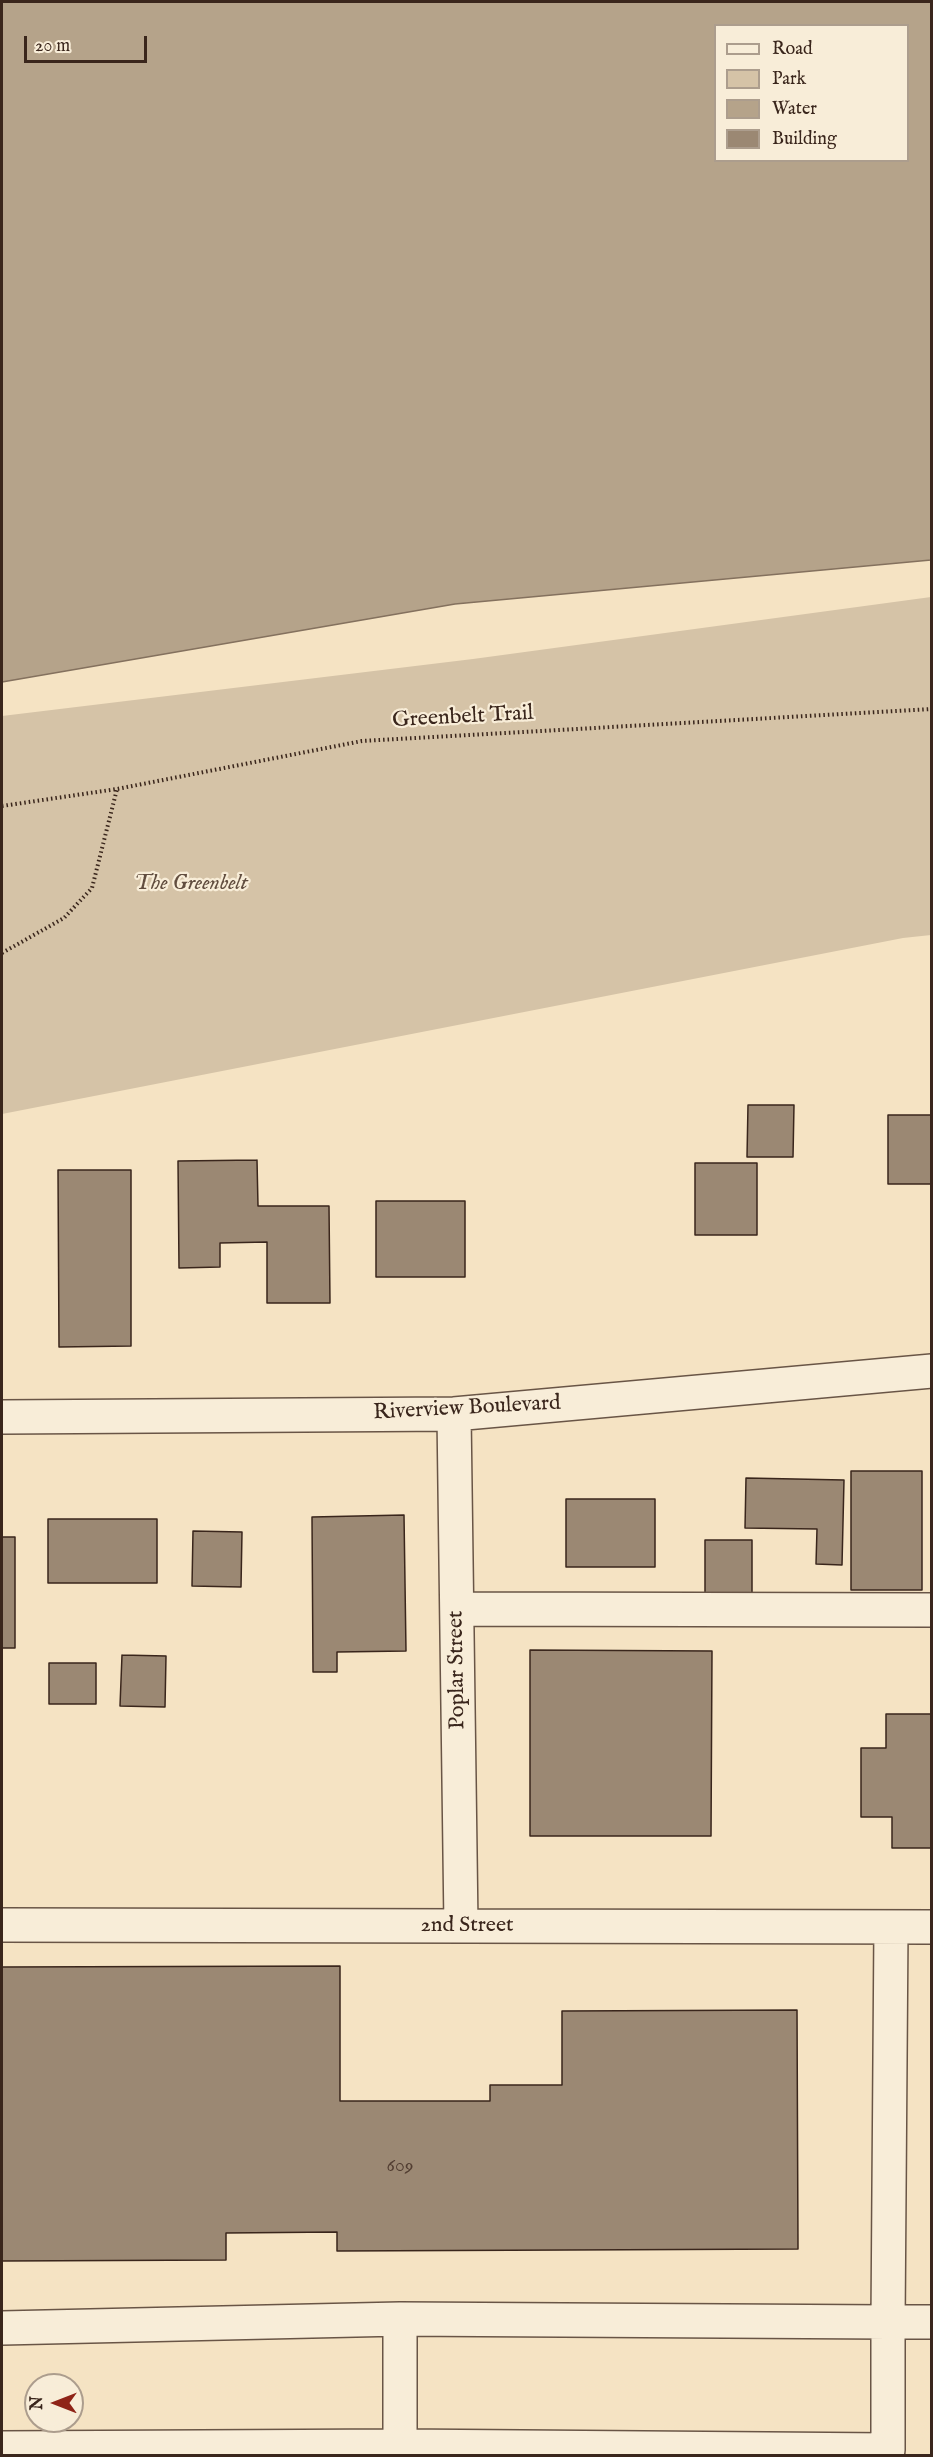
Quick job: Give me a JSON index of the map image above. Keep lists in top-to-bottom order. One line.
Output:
{"streets":{"street":["Riverview Boulevard","Poplar Street","2nd Street"],"path":["Greenbelt Trail"]},"crossings":[["Riverview Boulevard","Poplar Street"],["Poplar Street","2nd Street"]],"parks":["The Greenbelt"],"house_numbers":["609"],"legend":["Road","Park","Water","Building"],"scale_bar":"20 m","north":"left"}
